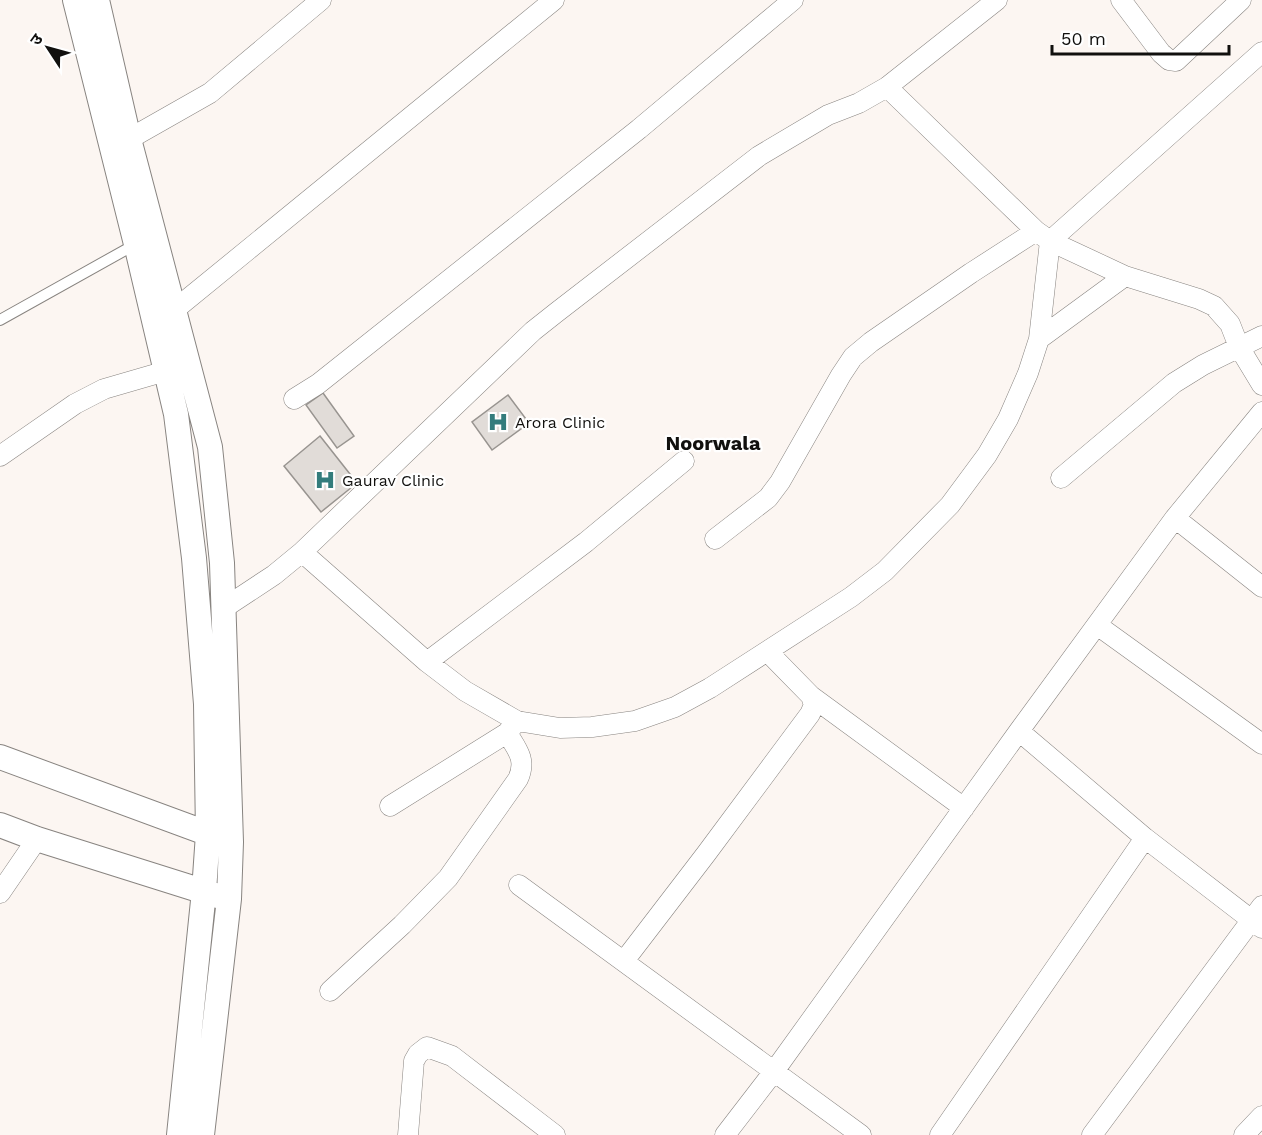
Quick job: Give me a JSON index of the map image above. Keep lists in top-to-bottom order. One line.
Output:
{"districts":["Noorwala"],"places":{"hospital":["Arora Clinic","Gaurav Clinic"]},"scale_bar":"50 m","north":"top left"}
